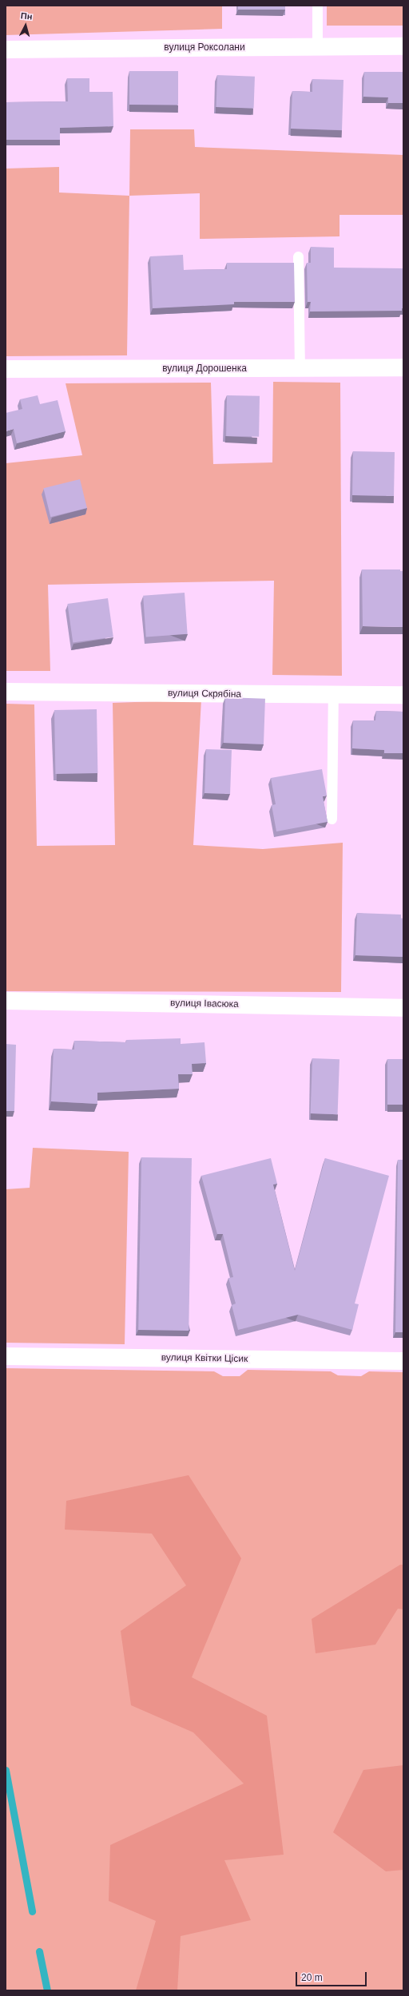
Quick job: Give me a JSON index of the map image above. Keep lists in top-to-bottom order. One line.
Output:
{"streets":{"street":["вулиця Роксолани","вулиця Дорошенка","вулиця Скрябіна","вулиця Івасюка","вулиця Квітки Цісик"]},"scale_bar":"20 m","north":"top"}
